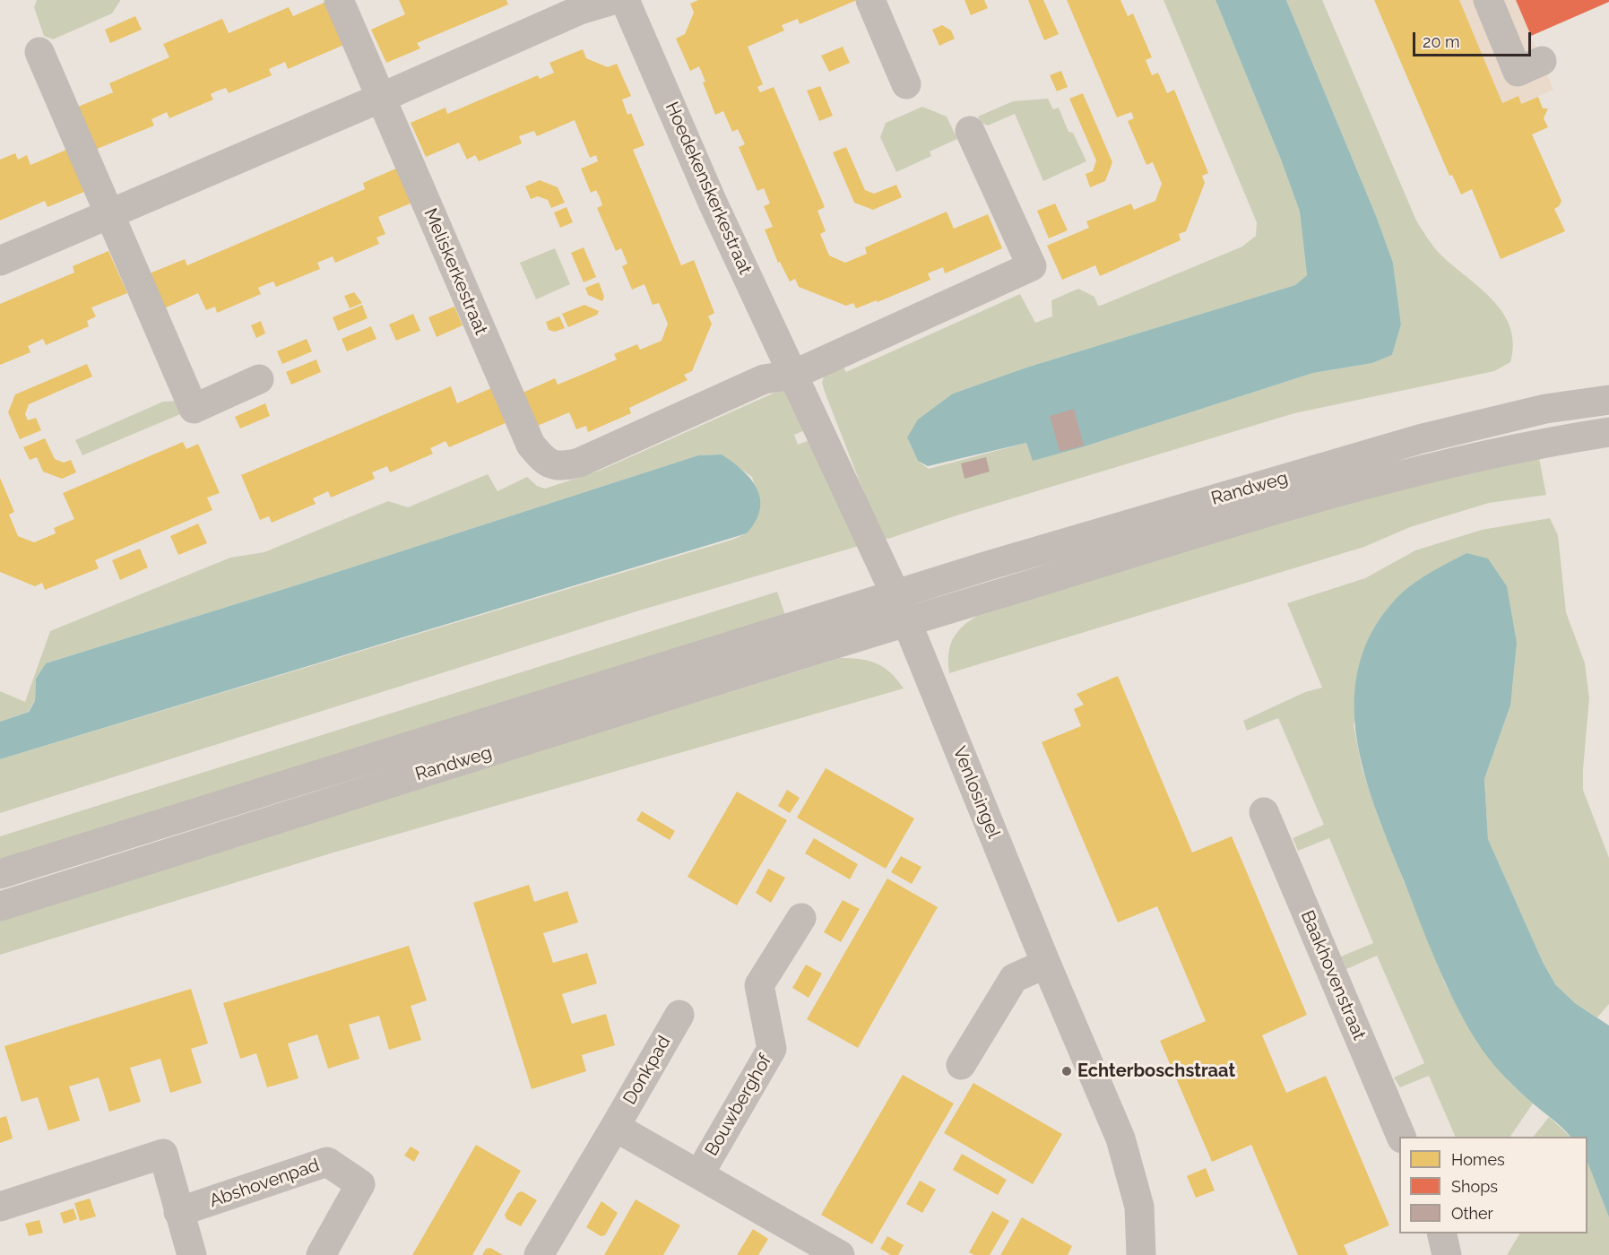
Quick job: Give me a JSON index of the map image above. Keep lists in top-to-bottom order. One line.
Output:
{"streets":{"street":["Hoedekenskerkestraat","Meliskerkestraat","Randweg","Venlosingel","Baakhovenstraat","Donkpad","Bouwberghof","Abshovenpad"]},"crossings":[["Hoedekenskerkestraat","Meliskerkestraat"],["Hoedekenskerkestraat","Randweg"],["Randweg","Venlosingel"]],"places":["Echterboschstraat"],"legend":["Homes","Shops","Other"],"scale_bar":"20 m"}
